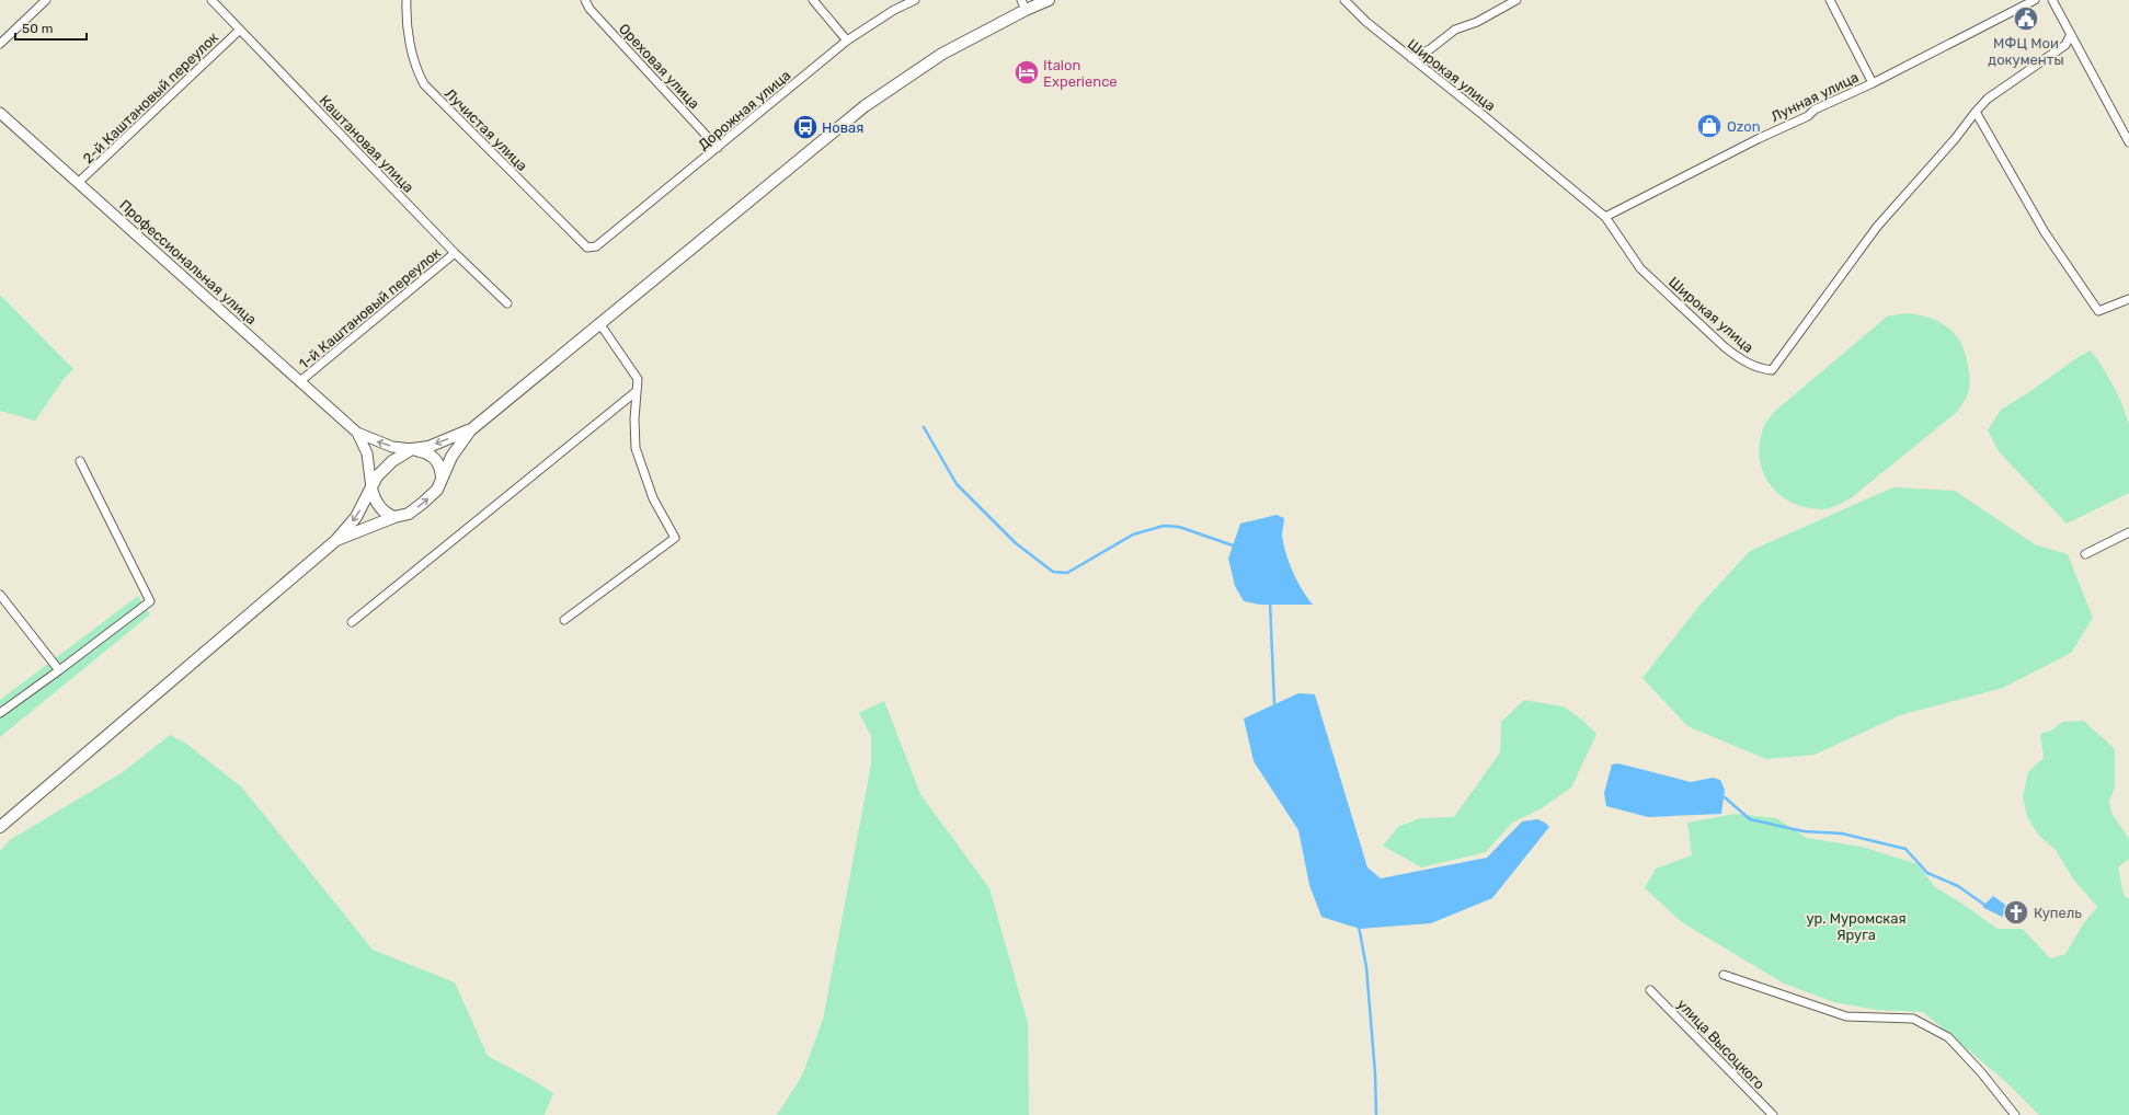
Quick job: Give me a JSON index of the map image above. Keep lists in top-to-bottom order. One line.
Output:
{"streets":{"street":["Ореховая улица","Широкая улица","Лунная улица","2-й Каштановый переулок","Дорожная улица","Лучистая улица","Каштановая улица","Профессиональная улица","1-й Каштановый переулок","улица Высоцкого"]},"crossings":[["Ореховая улица","Дорожная улица"],["Широкая улица","Лунная улица"],["2-й Каштановый переулок","Каштановая улица"],["2-й Каштановый переулок","Профессиональная улица"],["Дорожная улица","Лучистая улица"],["Каштановая улица","1-й Каштановый переулок"],["Профессиональная улица","1-й Каштановый переулок"]],"parks":["ур. Муромская Яруга"],"places":{"public building":["МФЦ Мои документы"],"hotel":["Italon Experience"],"shop":["Ozon"],"bus stop":["Новая"],"church":["Купель"]},"scale_bar":"50 m"}
